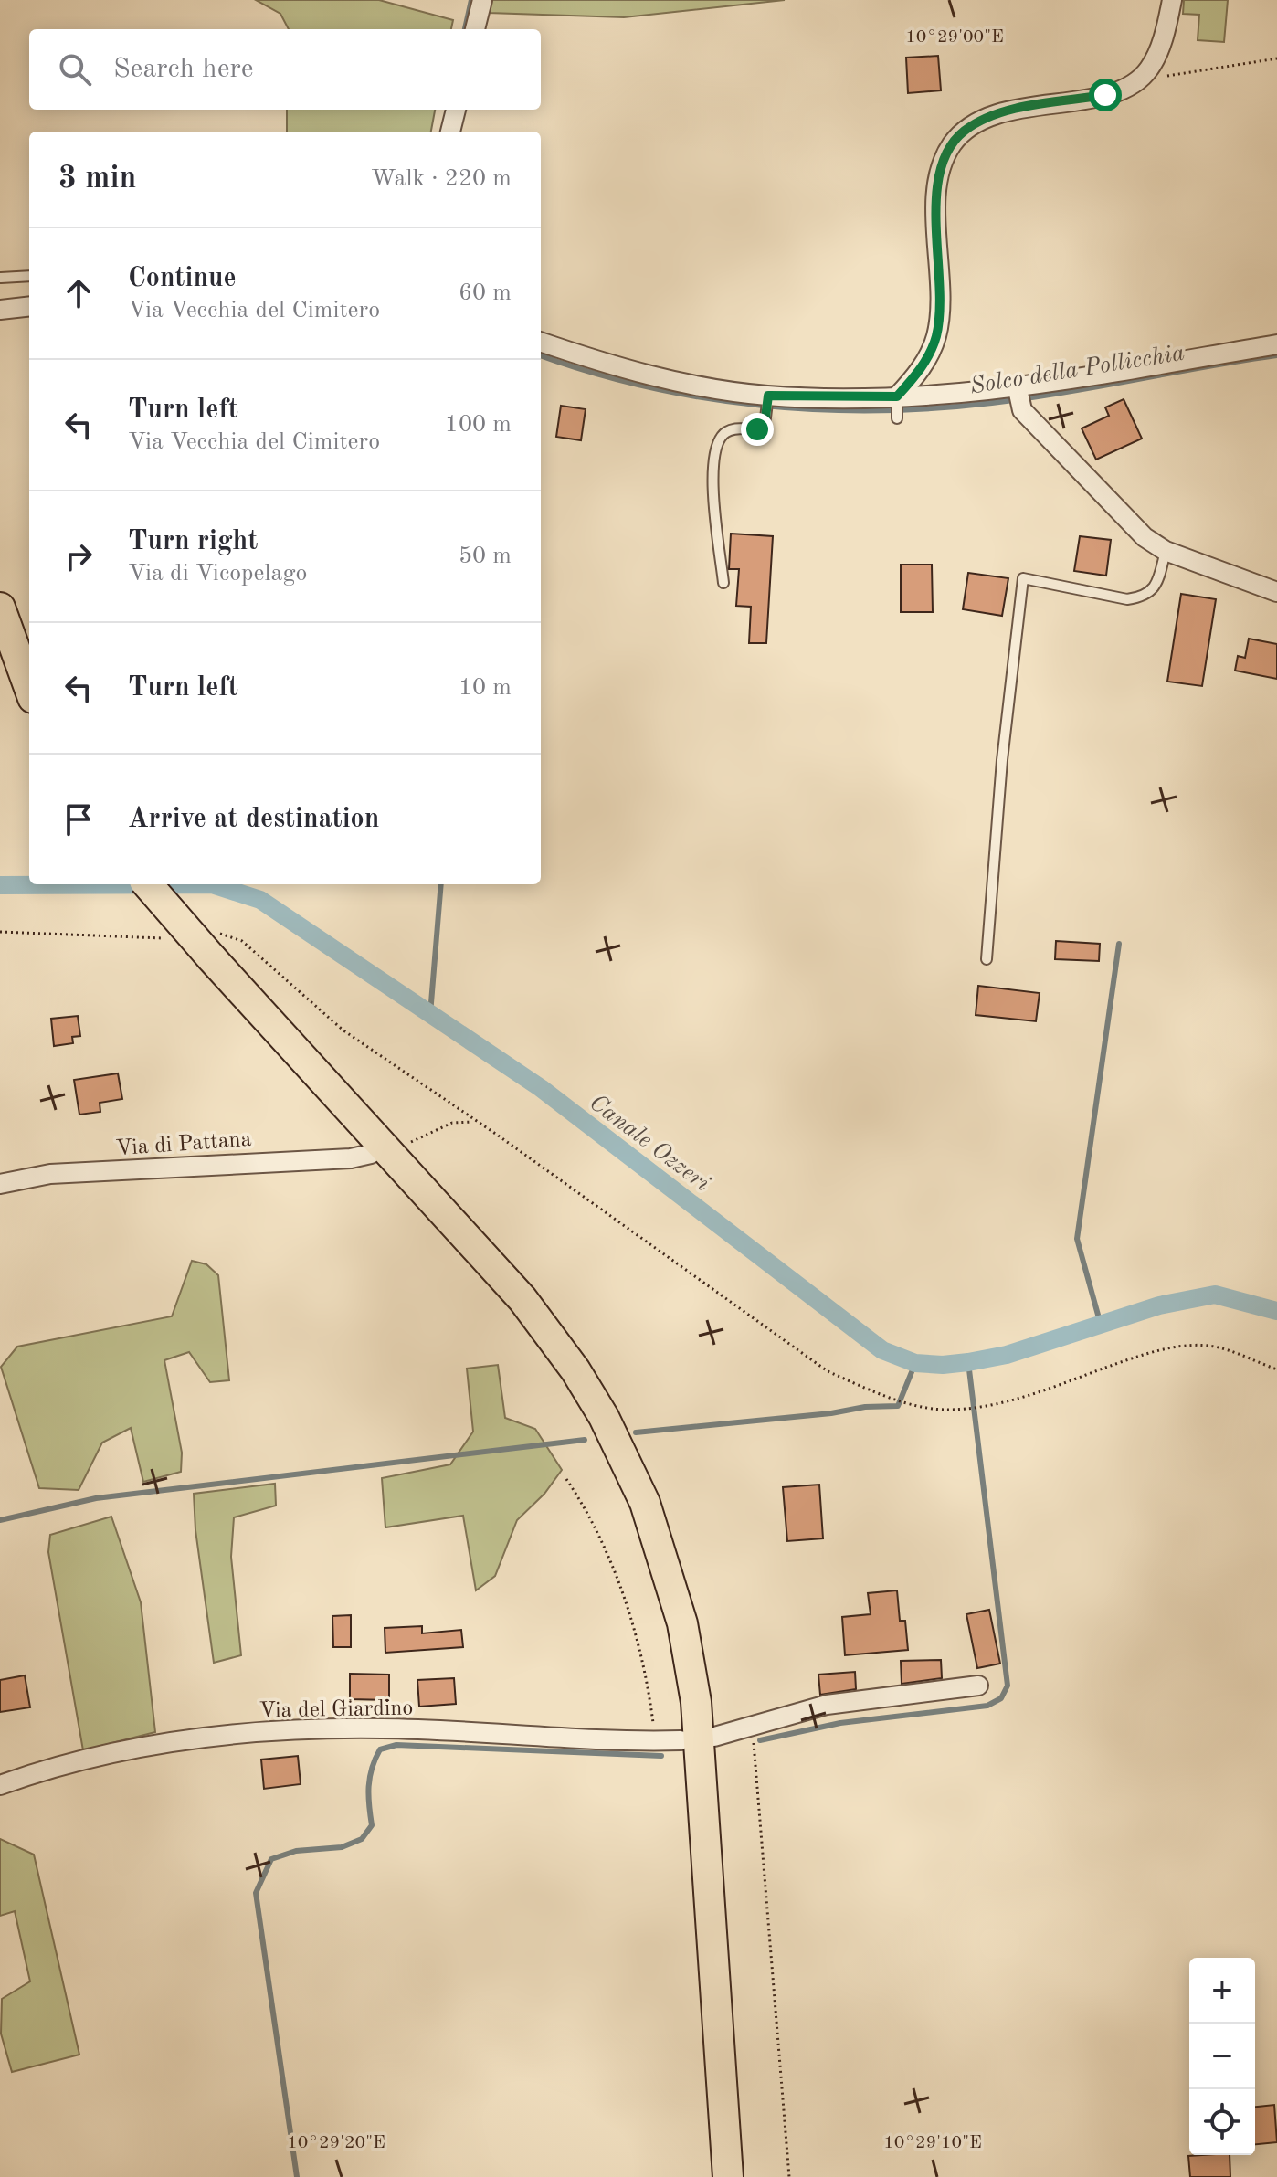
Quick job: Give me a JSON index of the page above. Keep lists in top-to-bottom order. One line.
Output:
{"streets":{"street":["Via di Pattana","Via del Giardino"]},"water":["Solco della Pollicchia","Canale Ozzeri"],"page":{"search":"Search here","heading":["3 min","Walk · 220 m"],"list":[["Continue","Via Vecchia del Cimitero","60 m"],["Turn left","Via Vecchia del Cimitero","100 m"],["Turn right","Via di Vicopelago","50 m"],["Turn left","10 m"],"Arrive at destination"],"map_buttons":["+","−"]},"coordinates":["10°29'00\"E","10°29'20\"E","10°29'10\"E"]}
